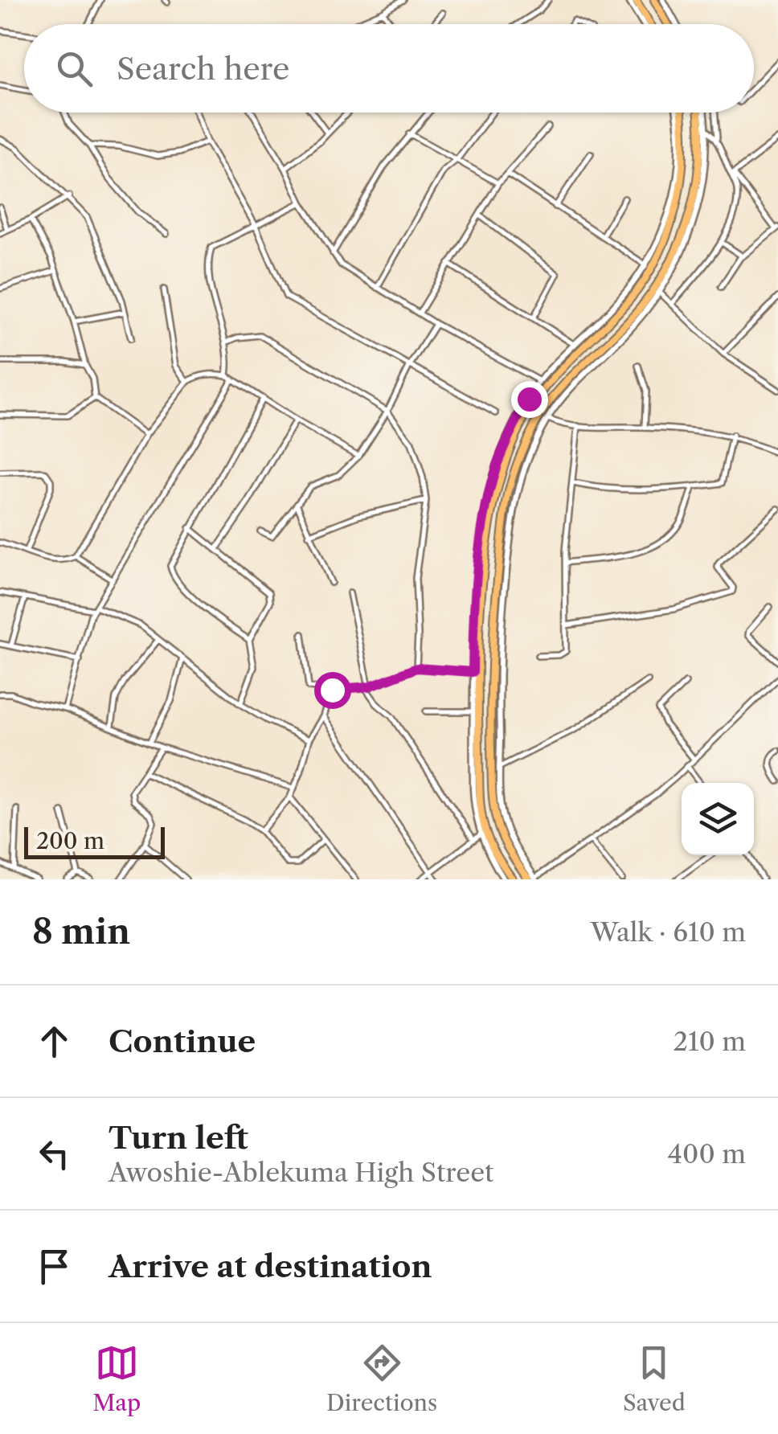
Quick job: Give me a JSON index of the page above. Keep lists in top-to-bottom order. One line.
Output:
{"scale_bar":"200 m","page":{"search":"Search here","scale":"200 m","heading":["8 min","Walk · 610 m"],"list":[["Continue","210 m"],["Turn left","Awoshie-Ablekuma High Street","400 m"],"Arrive at destination"],"nav":["Map","Directions","Saved"]}}
